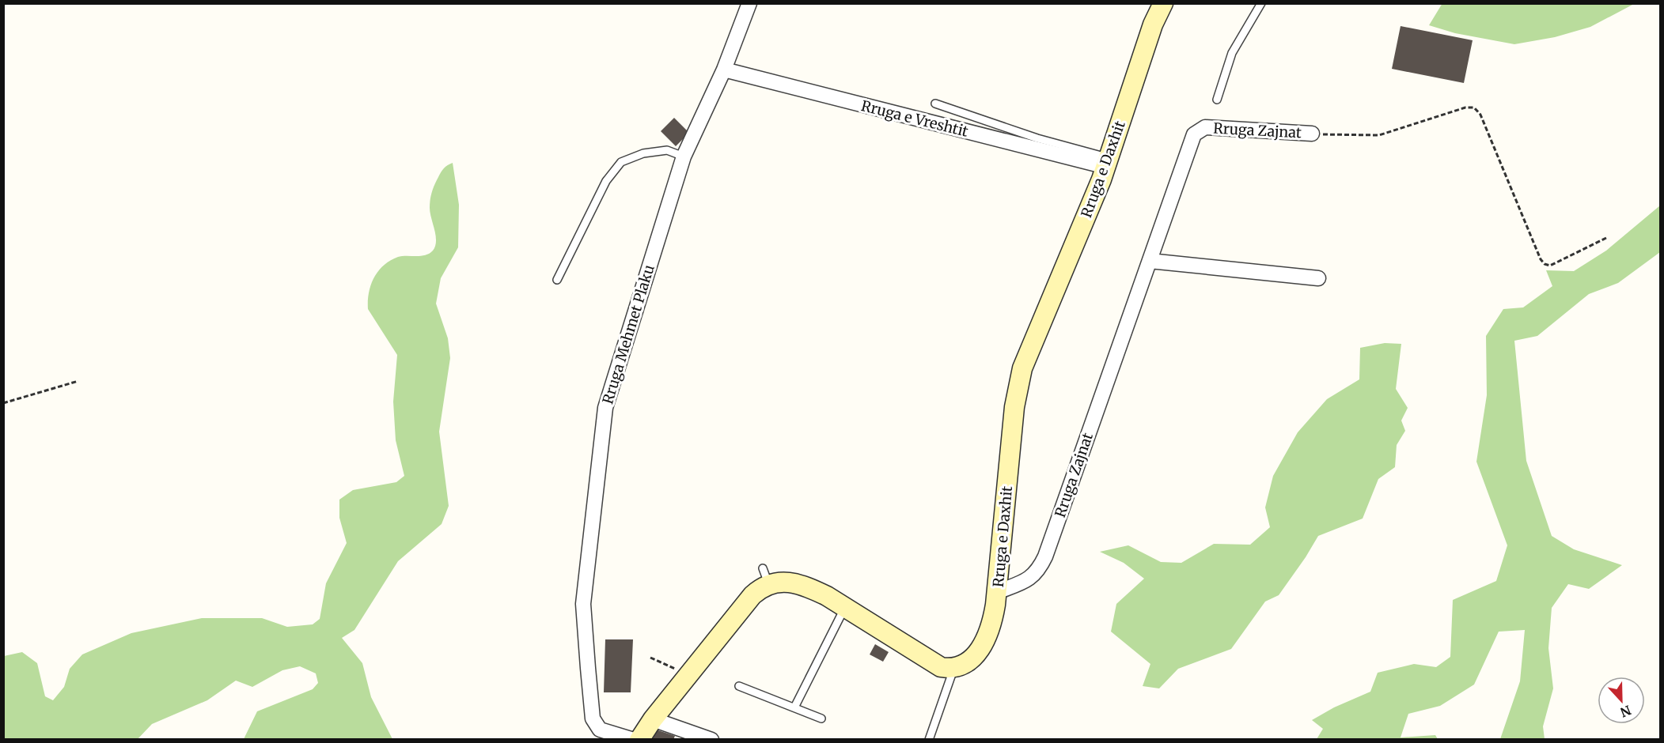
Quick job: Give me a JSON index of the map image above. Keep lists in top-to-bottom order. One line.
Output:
{"streets":{"street":["Rruga e Vreshtit","Rruga Zajnat","Rruga e Daxhit","Rruga Mehmet Plaku"]},"crossings":[["Rruga e Vreshtit","Rruga e Daxhit"],["Rruga e Vreshtit","Rruga Mehmet Plaku"],["Rruga Zajnat","Rruga e Daxhit"]],"north":"bottom"}
